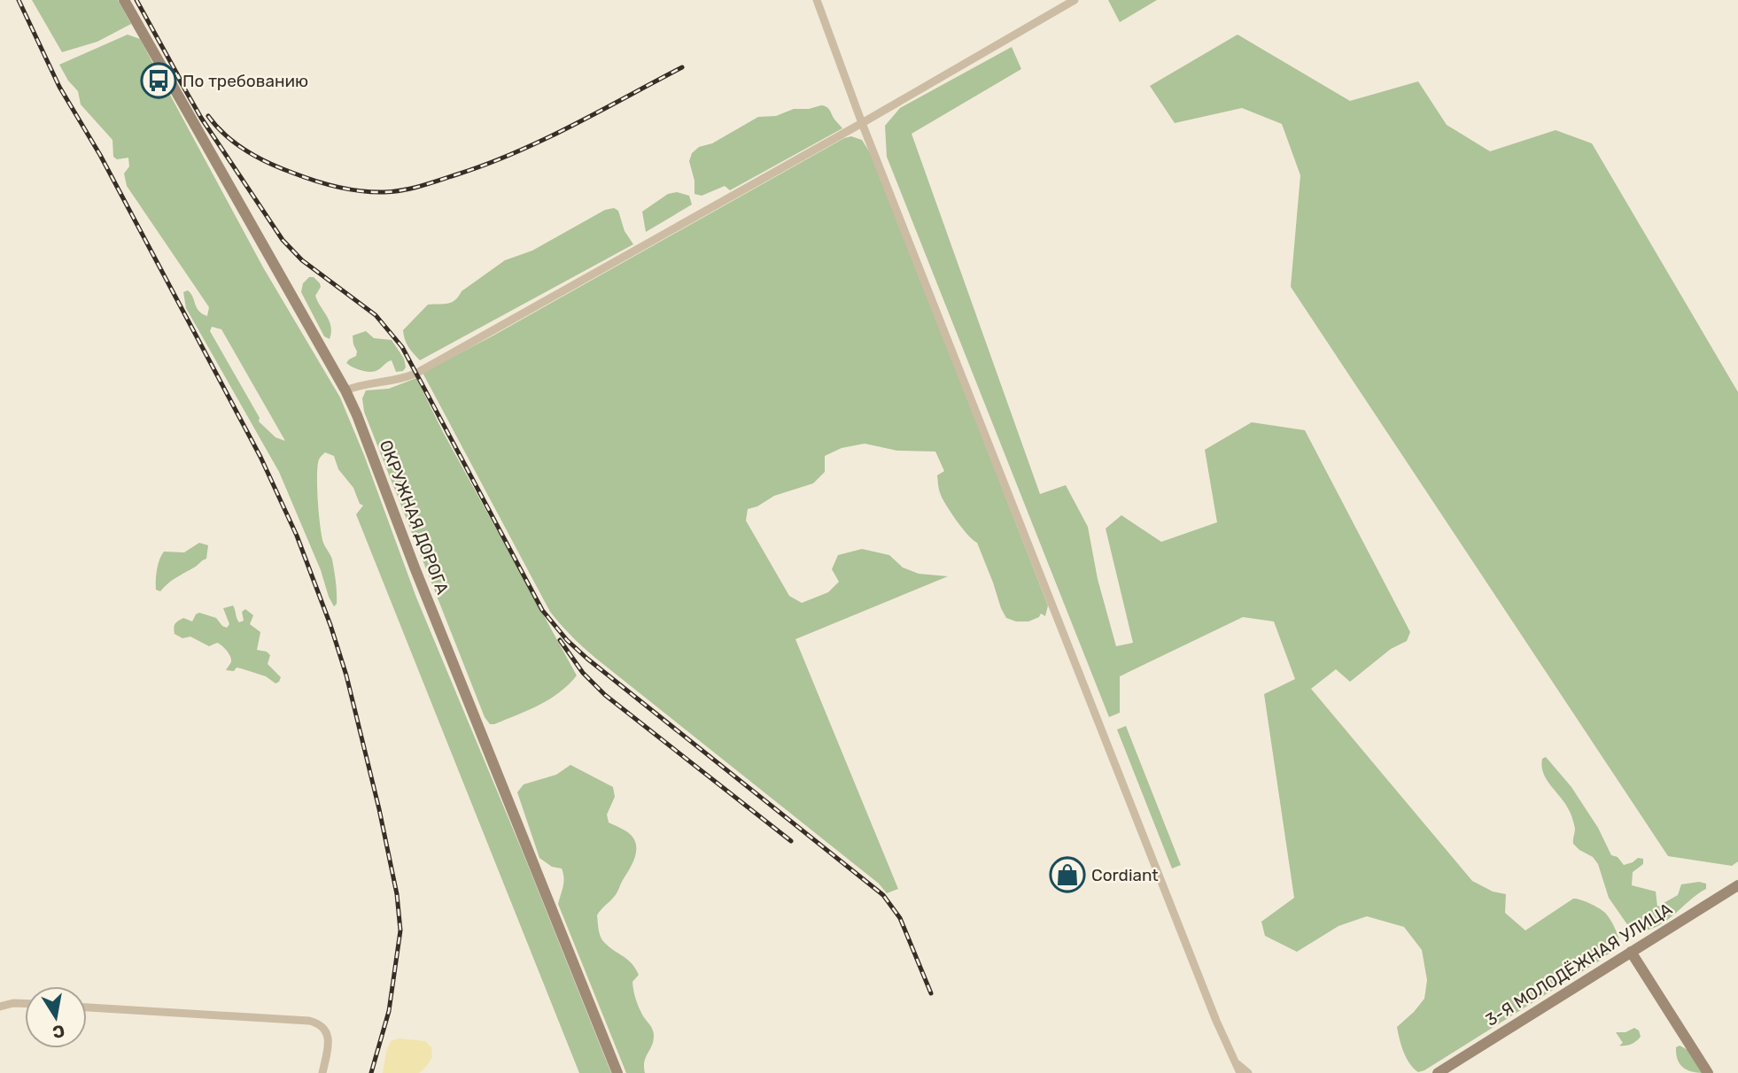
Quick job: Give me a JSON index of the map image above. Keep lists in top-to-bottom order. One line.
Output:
{"streets":{"main road":["ОКРУЖНАЯ ДОРОГА","3-Я МОЛОДЁЖНАЯ УЛИЦА"]},"places":{"bus stop":["По требованию"],"shop":["Cordiant"]},"north":"bottom"}
